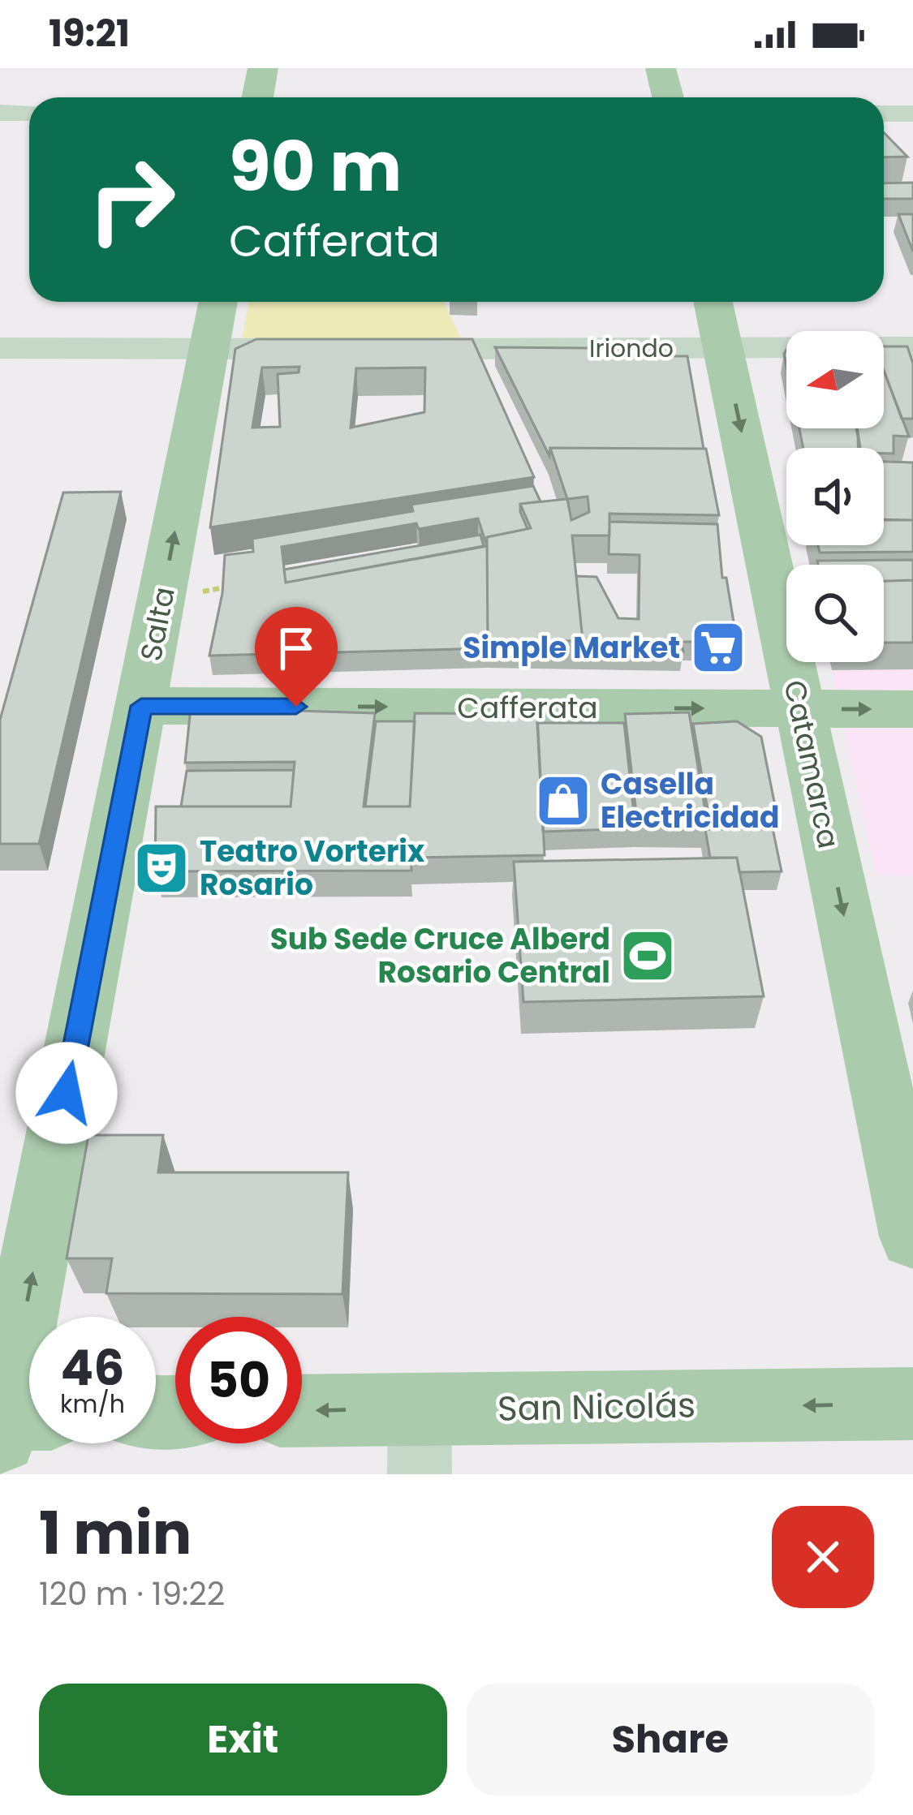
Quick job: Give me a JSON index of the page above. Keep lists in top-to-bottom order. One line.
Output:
{"streets":{"main road":["Salta","Cafferata","Catamarca","San Nicolás"],"street":["Iriondo"]},"crossings":[["Iriondo","Catamarca"],["Salta","Cafferata"],["Cafferata","Catamarca"]],"one_way":["Salta","Cafferata","Catamarca","San Nicolás"],"places":{"supermarket":["Simple Market"],"shop":["Casella Electricidad"],"theatre":["Teatro Vorterix Rosario"],"sports":["Sub Sede Cruce Alberd Rosario Central"]},"north":"left","page":{"status":"19:21","turn":["90 m","Cafferata"],"speed":"46 km/h","limit":"50","heading":["1 min","120 m · 19:22"],"buttons":["Exit","Share"]}}
